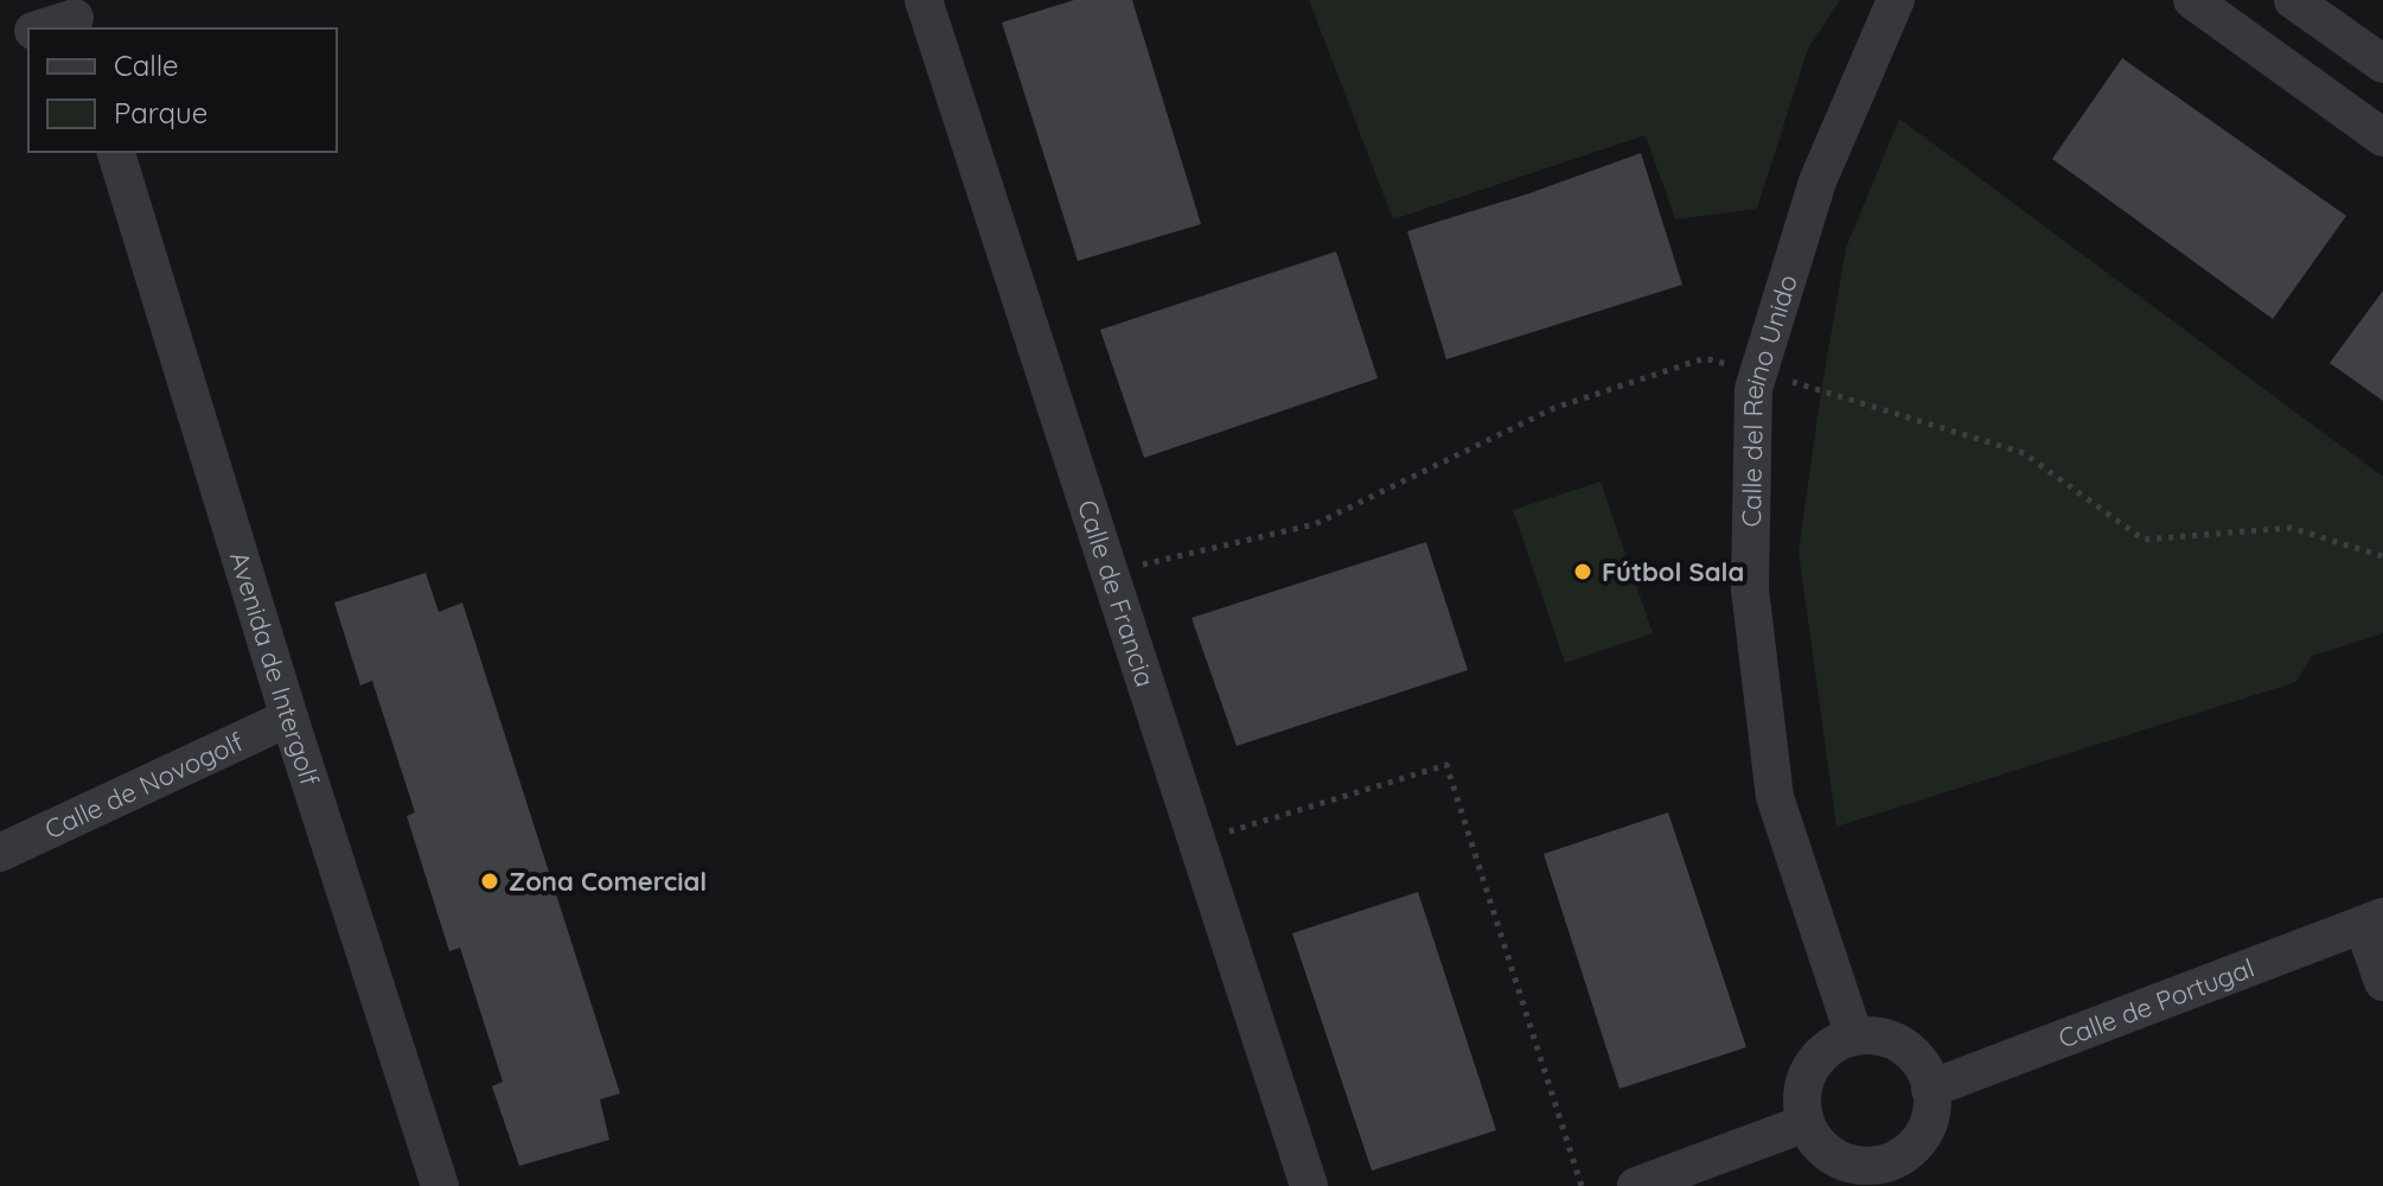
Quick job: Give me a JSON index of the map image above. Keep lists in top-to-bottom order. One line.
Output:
{"streets":{"street":["Calle del Reino Unido","Calle de Francia","Avenida de Intergolf","Calle de Novogolf","Calle de Portugal"]},"crossings":[["Calle del Reino Unido","Calle de Portugal"],["Avenida de Intergolf","Calle de Novogolf"]],"places":["Fútbol Sala","Zona Comercial"],"legend":["Calle","Parque"]}
